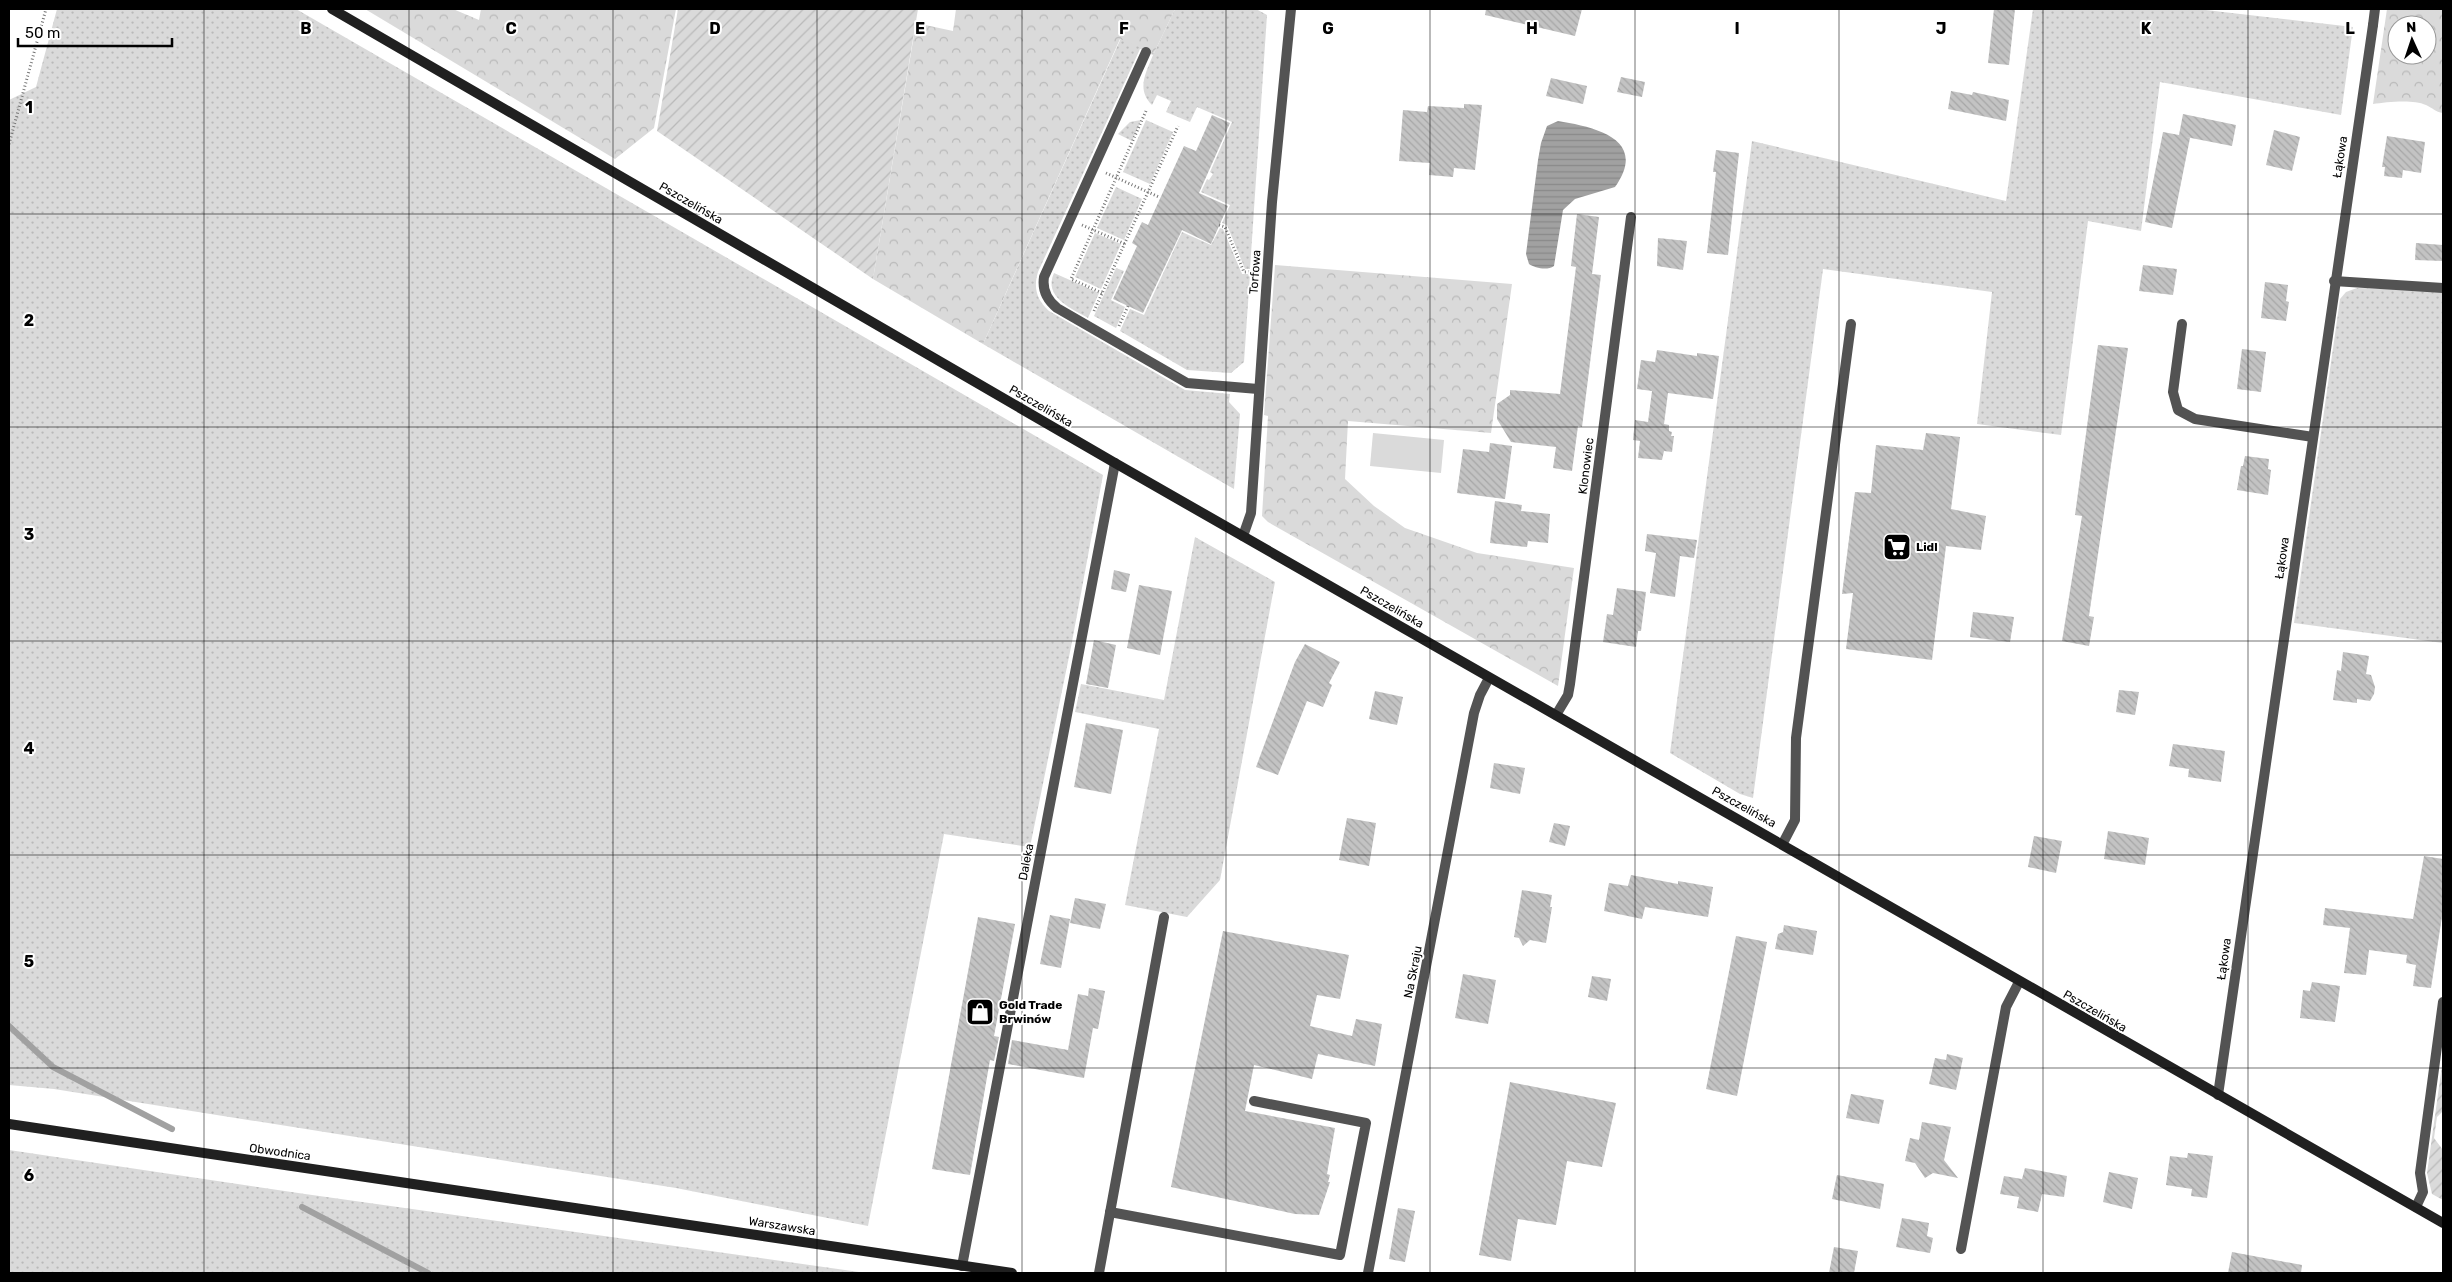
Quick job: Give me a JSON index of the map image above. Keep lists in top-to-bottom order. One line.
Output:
{"streets":{"main road":["Pszczelińska","Obwodnica","Warszawska"],"street":["Łąkowa","Torfowa","Klonowiec","Daleka","Na Skraju"]},"crossings":[["Łąkowa","Pszczelińska"],["Pszczelińska","Torfowa"],["Pszczelińska","Klonowiec"],["Pszczelińska","Daleka"],["Pszczelińska","Na Skraju"],["Daleka","Warszawska"],["Obwodnica","Warszawska"]],"places":{"supermarket":["Lidl"],"shop":["Gold Trade Brwinów"]},"scale_bar":"50 m","north":"top","grid":{"columns":["B","C","D","E","F","G","H","I","J","K","L"],"rows":["1","2","3","4","5","6"]}}
